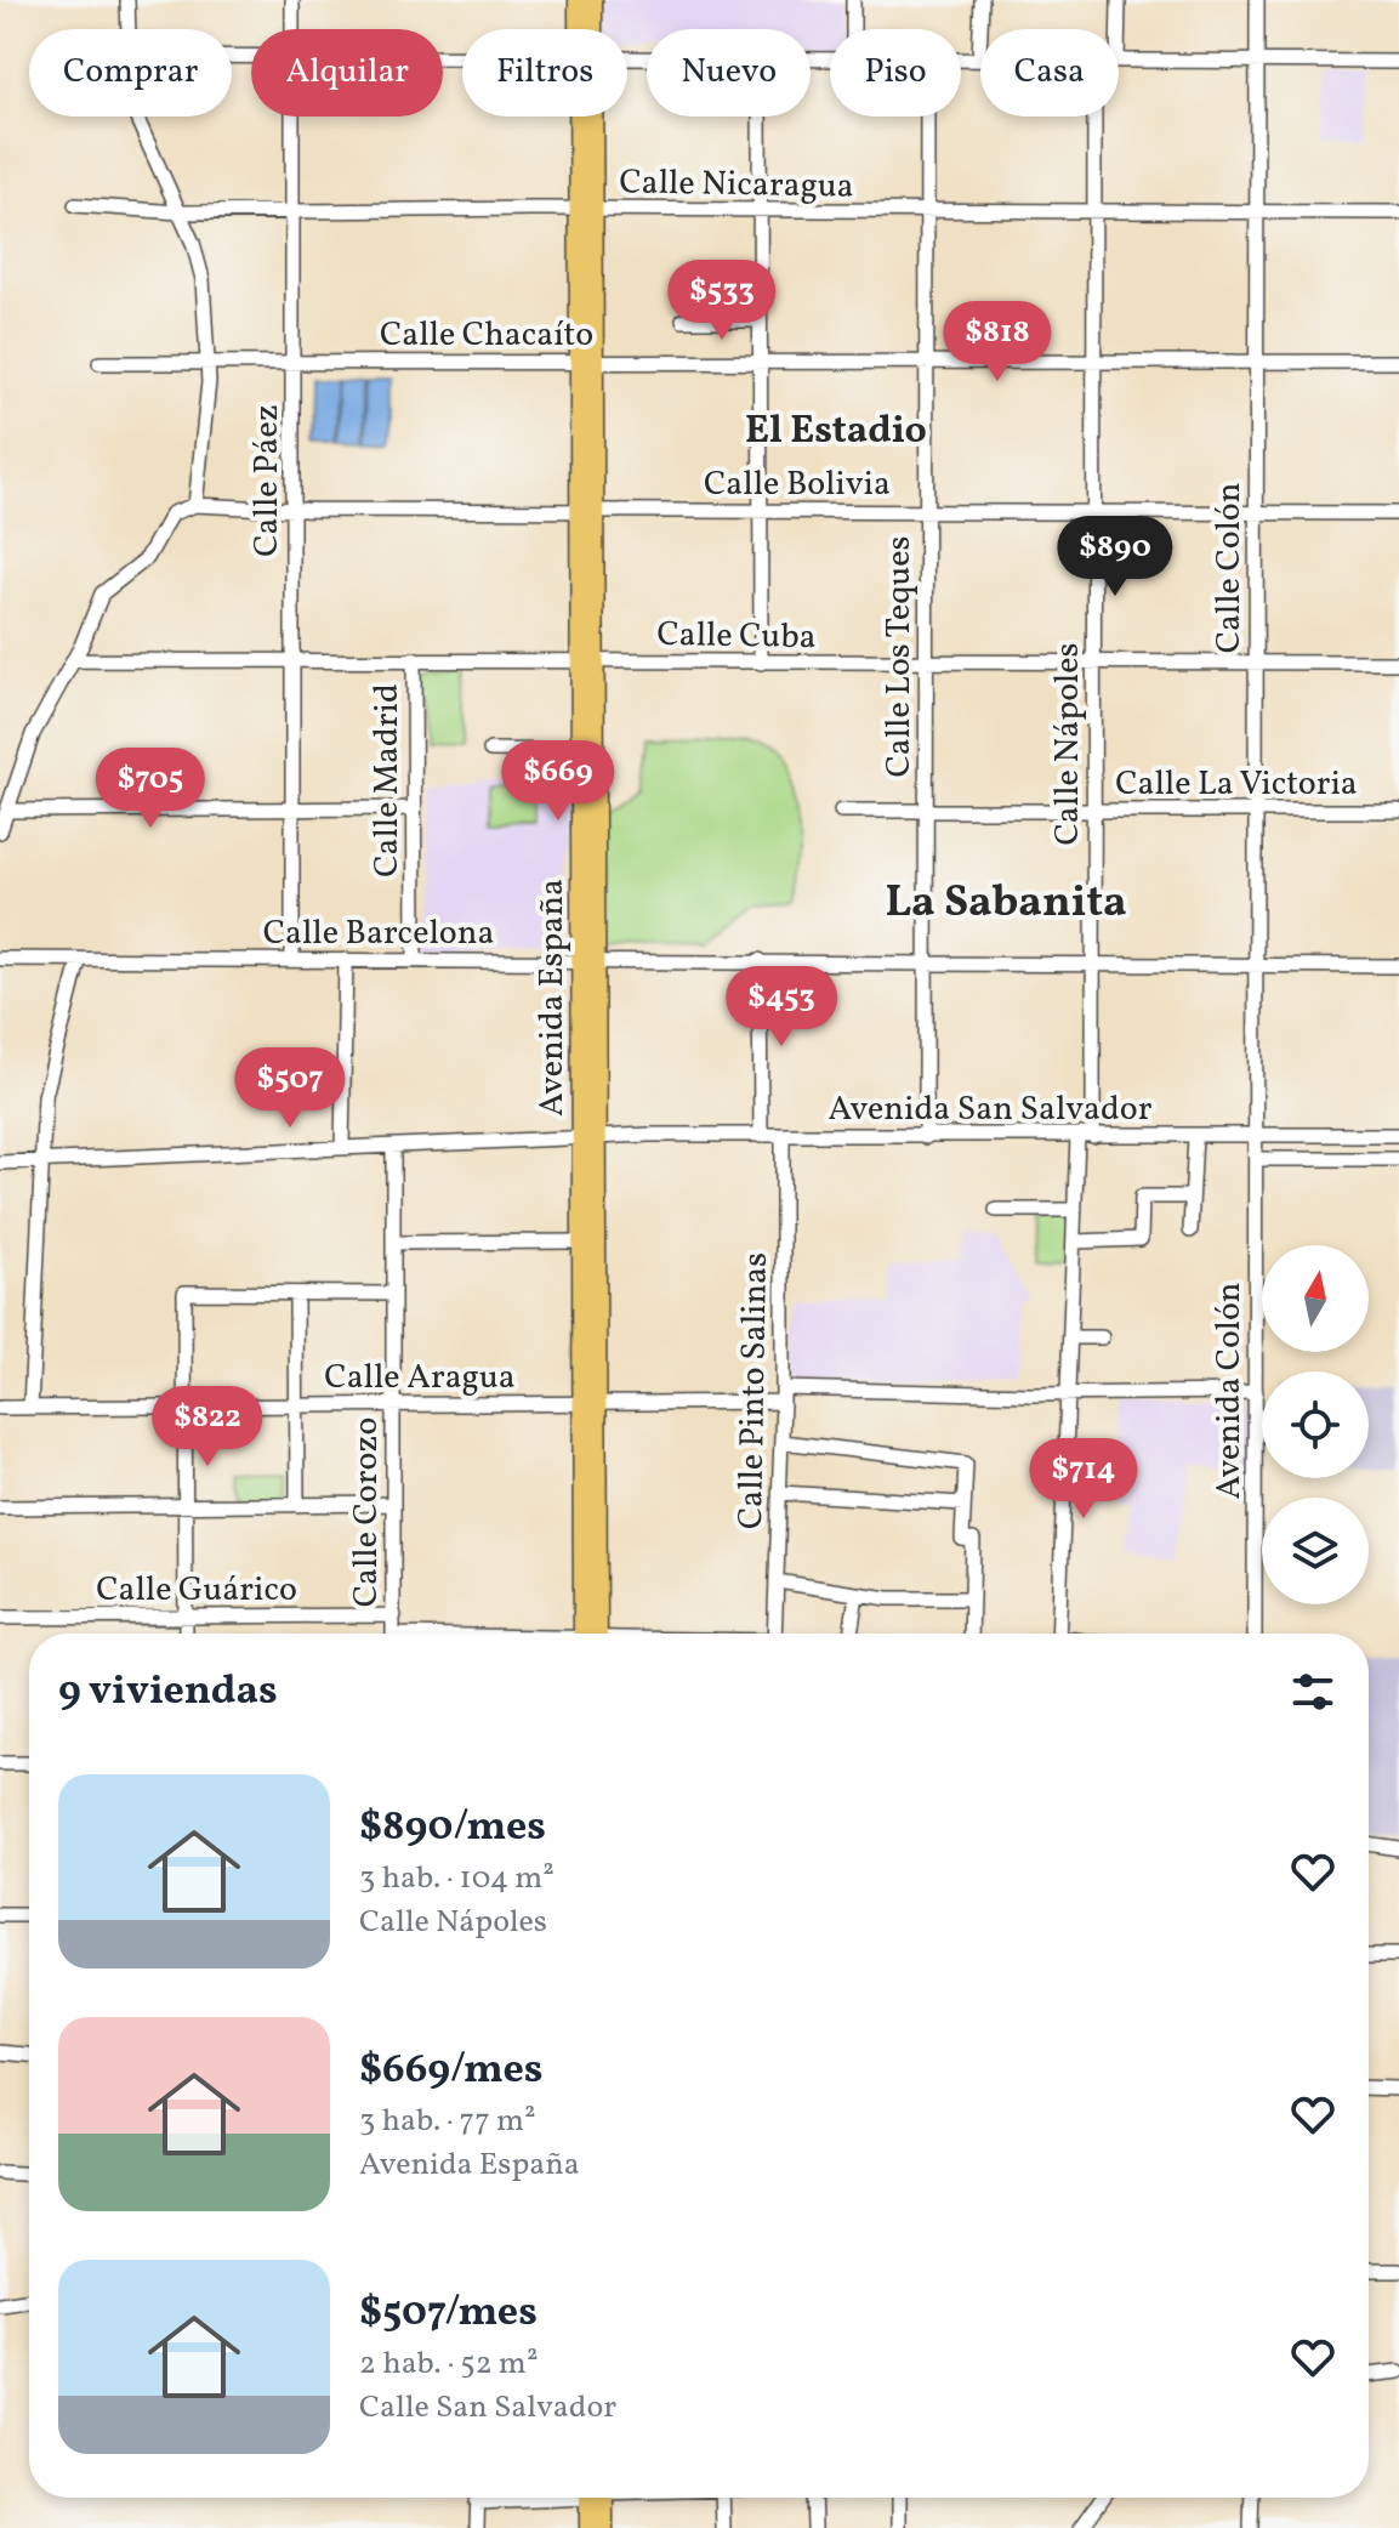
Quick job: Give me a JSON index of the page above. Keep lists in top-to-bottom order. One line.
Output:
{"streets":{"main road":["Avenida España"],"street":["Calle Nicaragua","Calle Chacaíto","Calle Páez","Calle Bolivia","Calle Colón","Calle Cuba","Calle Los Teques","Calle Nápoles","Calle Madrid","Calle La Victoria","Calle Barcelona","Avenida San Salvador","Calle Aragua","Calle Pinto Salinas","Avenida Colón","Calle Corozo","Calle Guárico"]},"crossings":[["Calle Nicaragua","Calle Páez"],["Calle Nicaragua","Calle Colón"],["Calle Nicaragua","Calle Los Teques"],["Calle Nicaragua","Calle Nápoles"],["Calle Nicaragua","Avenida España"],["Calle Chacaíto","Calle Páez"],["Calle Chacaíto","Calle Colón"],["Calle Chacaíto","Calle Los Teques"],["Calle Chacaíto","Calle Nápoles"],["Calle Chacaíto","Avenida España"],["Calle Páez","Calle Bolivia"],["Calle Páez","Calle Cuba"],["Calle Páez","Calle Barcelona"],["Calle Bolivia","Calle Colón"],["Calle Bolivia","Calle Los Teques"],["Calle Bolivia","Calle Nápoles"],["Calle Bolivia","Avenida España"],["Calle Colón","Calle Cuba"],["Calle Colón","Calle La Victoria"],["Calle Colón","Calle Barcelona"],["Calle Colón","Avenida San Salvador"],["Calle Colón","Avenida Colón"],["Calle Cuba","Calle Los Teques"],["Calle Cuba","Calle Nápoles"],["Calle Cuba","Calle Madrid"],["Calle Cuba","Avenida España"],["Calle Los Teques","Calle La Victoria"],["Calle Los Teques","Calle Barcelona"],["Calle Los Teques","Avenida San Salvador"],["Calle Nápoles","Calle La Victoria"],["Calle Nápoles","Calle Barcelona"],["Calle Nápoles","Avenida San Salvador"],["Calle Madrid","Calle Barcelona"],["Calle Barcelona","Avenida España"],["Avenida España","Avenida San Salvador"],["Avenida España","Calle Aragua"],["Avenida San Salvador","Calle Pinto Salinas"],["Avenida San Salvador","Avenida Colón"],["Avenida San Salvador","Calle Corozo"],["Calle Aragua","Calle Pinto Salinas"],["Calle Aragua","Avenida Colón"],["Calle Aragua","Calle Corozo"],["Calle Corozo","Calle Guárico"]],"districts":["El Estadio","La Sabanita"],"north":"top","page":{"chip":["Comprar","Alquilar","Filtros","Nuevo","Piso","Casa"],"price":["$533","$818","$890","$669","$705","$453","$507","$822","$714"],"heading":"9 viviendas","list":[{"name":"$890/mes","note":"3 hab. · 104 m² · Calle Nápoles"},{"name":"$669/mes","note":"3 hab. · 77 m² · Avenida España"},{"name":"$507/mes","note":"2 hab. · 52 m² · Calle San Salvador"}]}}
